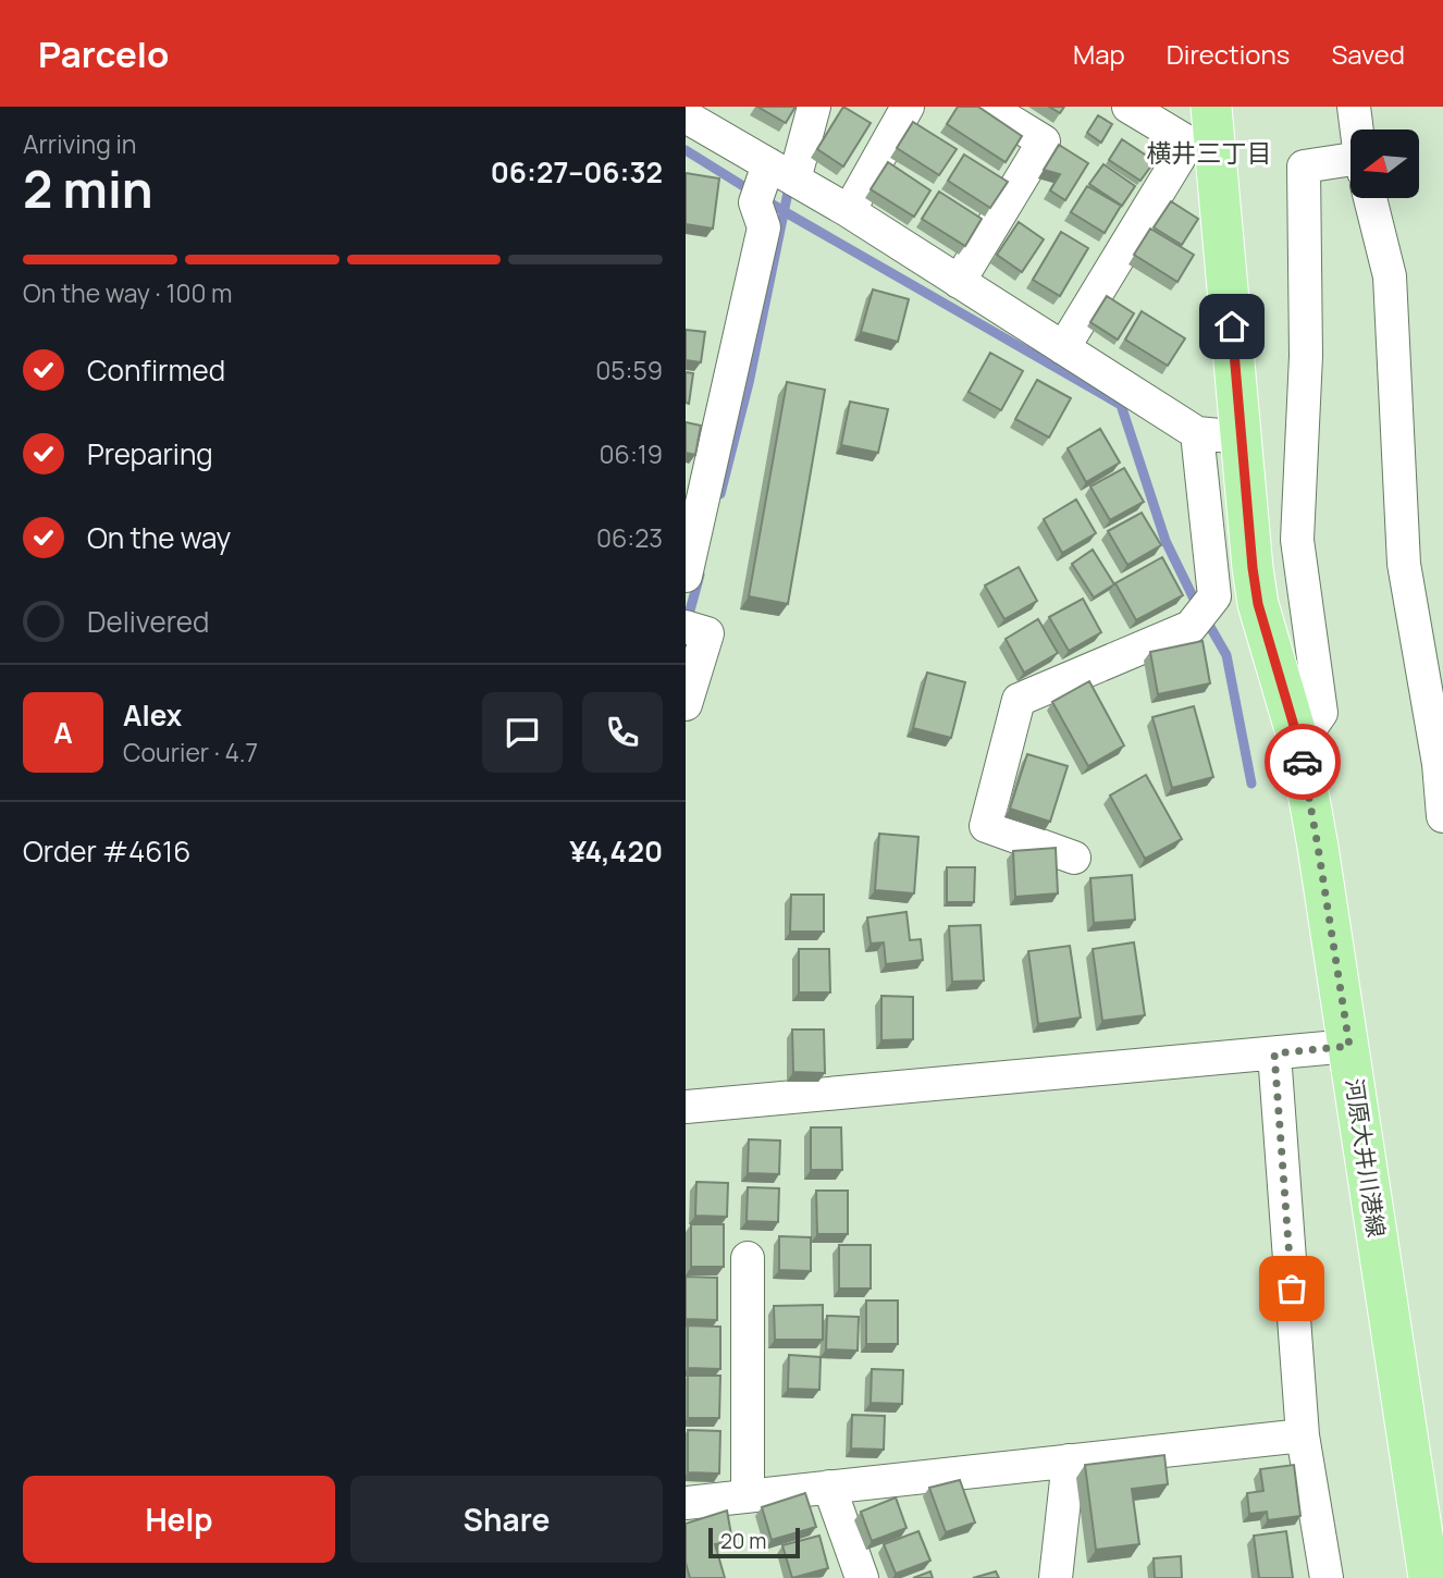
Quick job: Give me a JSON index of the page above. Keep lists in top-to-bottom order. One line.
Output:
{"streets":{"main road":["河原大井川港線"]},"districts":["横井三丁目"],"scale_bar":"20 m","north":"left","page":{"header":"Parcelo","nav":["Map","Directions","Saved"],"heading":["2 min","Arriving in","06:27–06:32"],"panel":["Alex","Courier · 4.7","Order #4616","¥4,420"],"bar":"On the way · 100 m","list":[["Confirmed","05:59"],["Preparing","06:19"],["On the way","06:23"],"Delivered"],"round":"A","buttons":["Help","Share"],"scale":"20 m"}}
